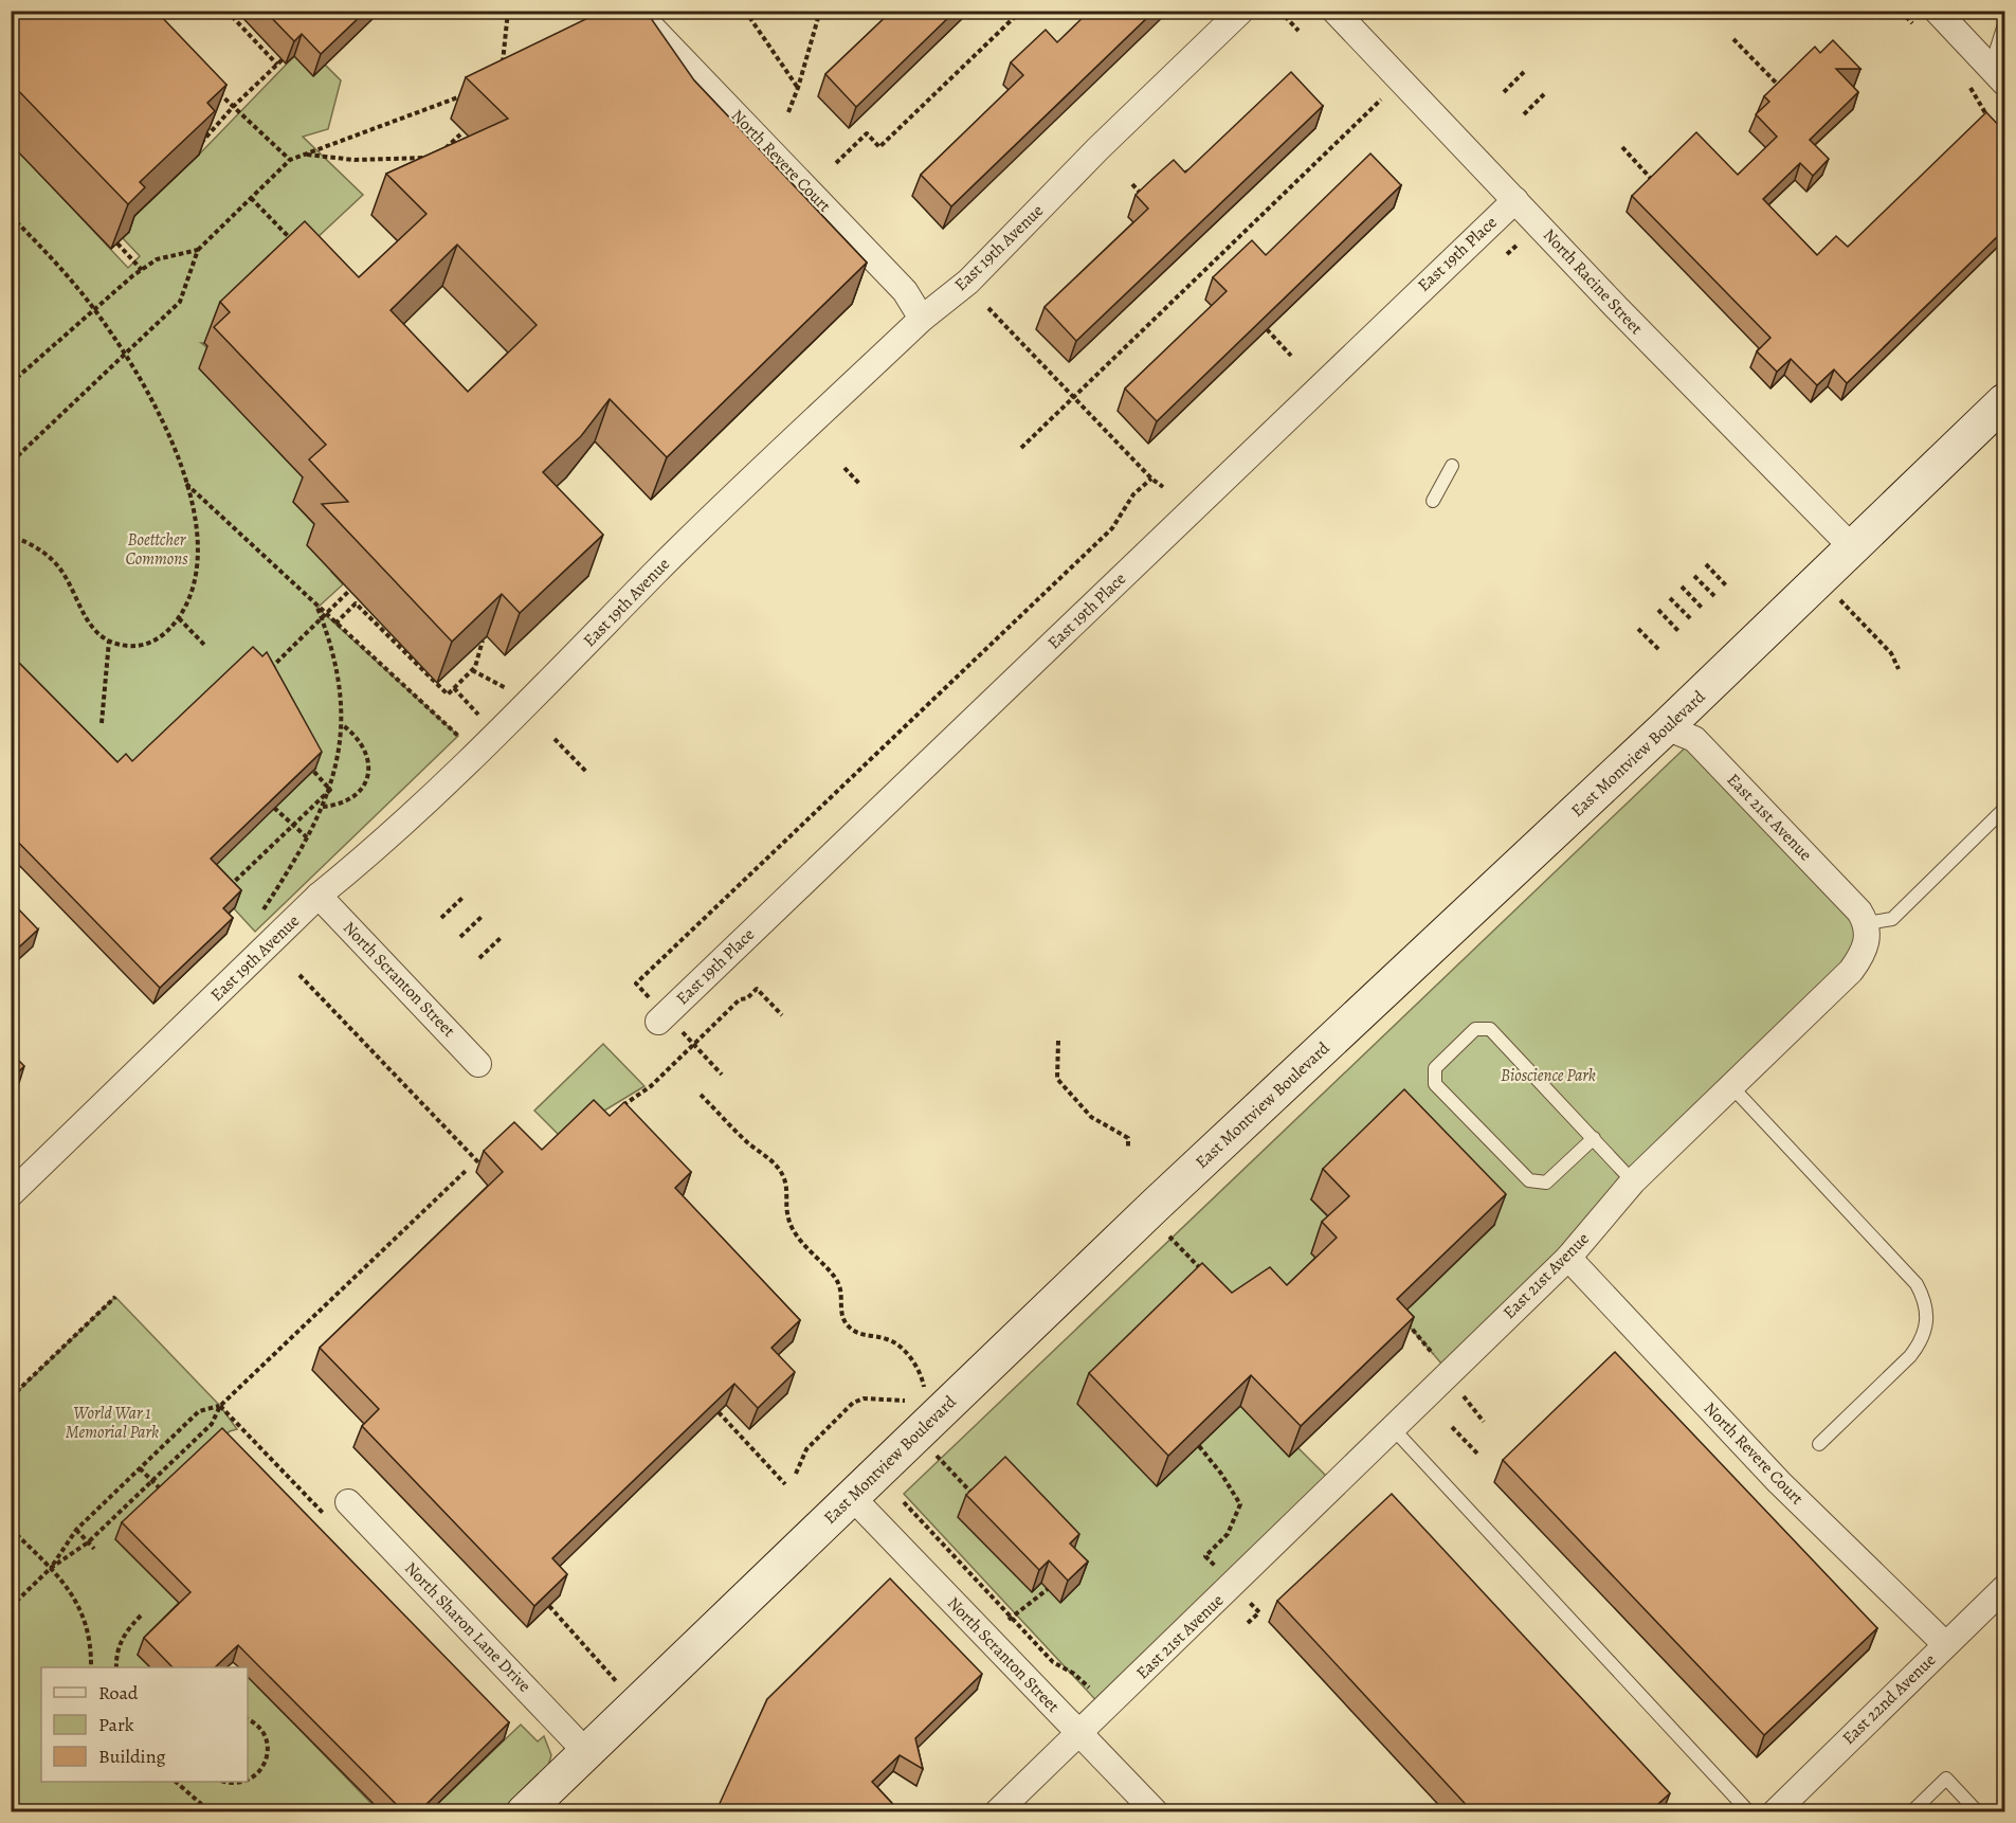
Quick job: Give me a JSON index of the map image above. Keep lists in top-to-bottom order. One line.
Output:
{"streets":{"street":["North Revere Court","East 19th Avenue","East 19th Place","North Racine Street","East Montview Boulevard","East 21st Avenue","North Scranton Street","North Sharon Lane Drive","East 22nd Avenue"]},"crossings":[["North Revere Court","East 19th Avenue"],["North Revere Court","East 21st Avenue"],["North Revere Court","East 22nd Avenue"],["East 19th Avenue","North Scranton Street"],["East 19th Place","North Racine Street"],["North Racine Street","East Montview Boulevard"],["East Montview Boulevard","East 21st Avenue"],["East Montview Boulevard","North Scranton Street"],["East Montview Boulevard","North Sharon Lane Drive"],["East 21st Avenue","North Scranton Street"]],"parks":["Boettcher Commons","Bioscience Park","World War 1 Memorial Park"],"legend":["Road","Park","Building"]}
